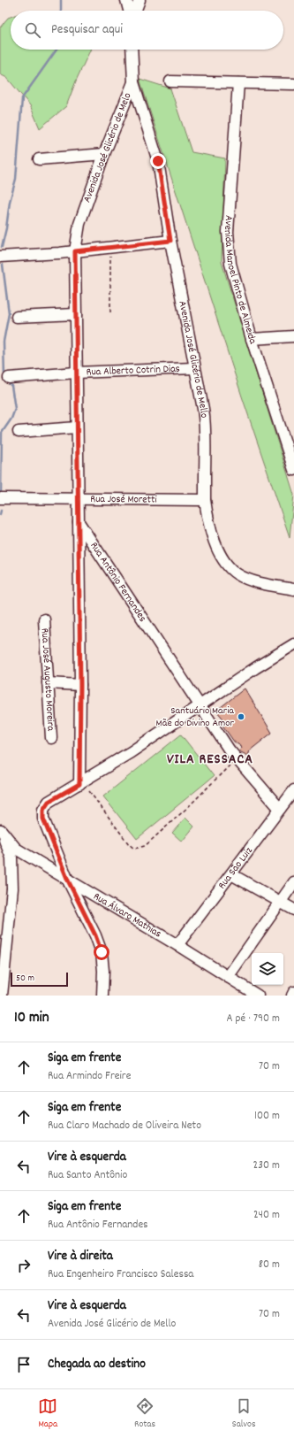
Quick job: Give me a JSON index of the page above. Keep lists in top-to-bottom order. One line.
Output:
{"streets":{"street":["Avenida José Glicério de Melo","Avenida Manoel Pinto de Almeida","Avenida José Glicério de Mello","Rua Alberto Cotrin Dias","Rua José Moretti","Rua Antônio Fernandes","Rua José Augusto Moreira","Rua São Luiz","Rua Álvaro Mathias"]},"crossings":[["Avenida José Glicério de Melo","Avenida José Glicério de Mello"],["Avenida José Glicério de Mello","Rua Alberto Cotrin Dias"],["Avenida José Glicério de Mello","Rua José Moretti"],["Rua Antônio Fernandes","Rua São Luiz"],["Rua São Luiz","Rua Álvaro Mathias"]],"districts":["VILA RESSACA"],"places":["Santuário Maria Mãe do Divino Amor"],"scale_bar":"50 m","page":{"search":"Pesquisar aqui","scale":"50 m","heading":["10 min","A pé · 790 m"],"list":[["Siga em frente","Rua Armindo Freire","70 m"],["Siga em frente","Rua Claro Machado de Oliveira Neto","100 m"],["Vire à esquerda","Rua Santo Antônio","230 m"],["Siga em frente","Rua Antônio Fernandes","240 m"],["Vire à direita","Rua Engenheiro Francisco Salessa","80 m"],["Vire à esquerda","Avenida José Glicério de Mello","70 m"],"Chegada ao destino"],"nav":["Mapa","Rotas","Salvos"]}}
